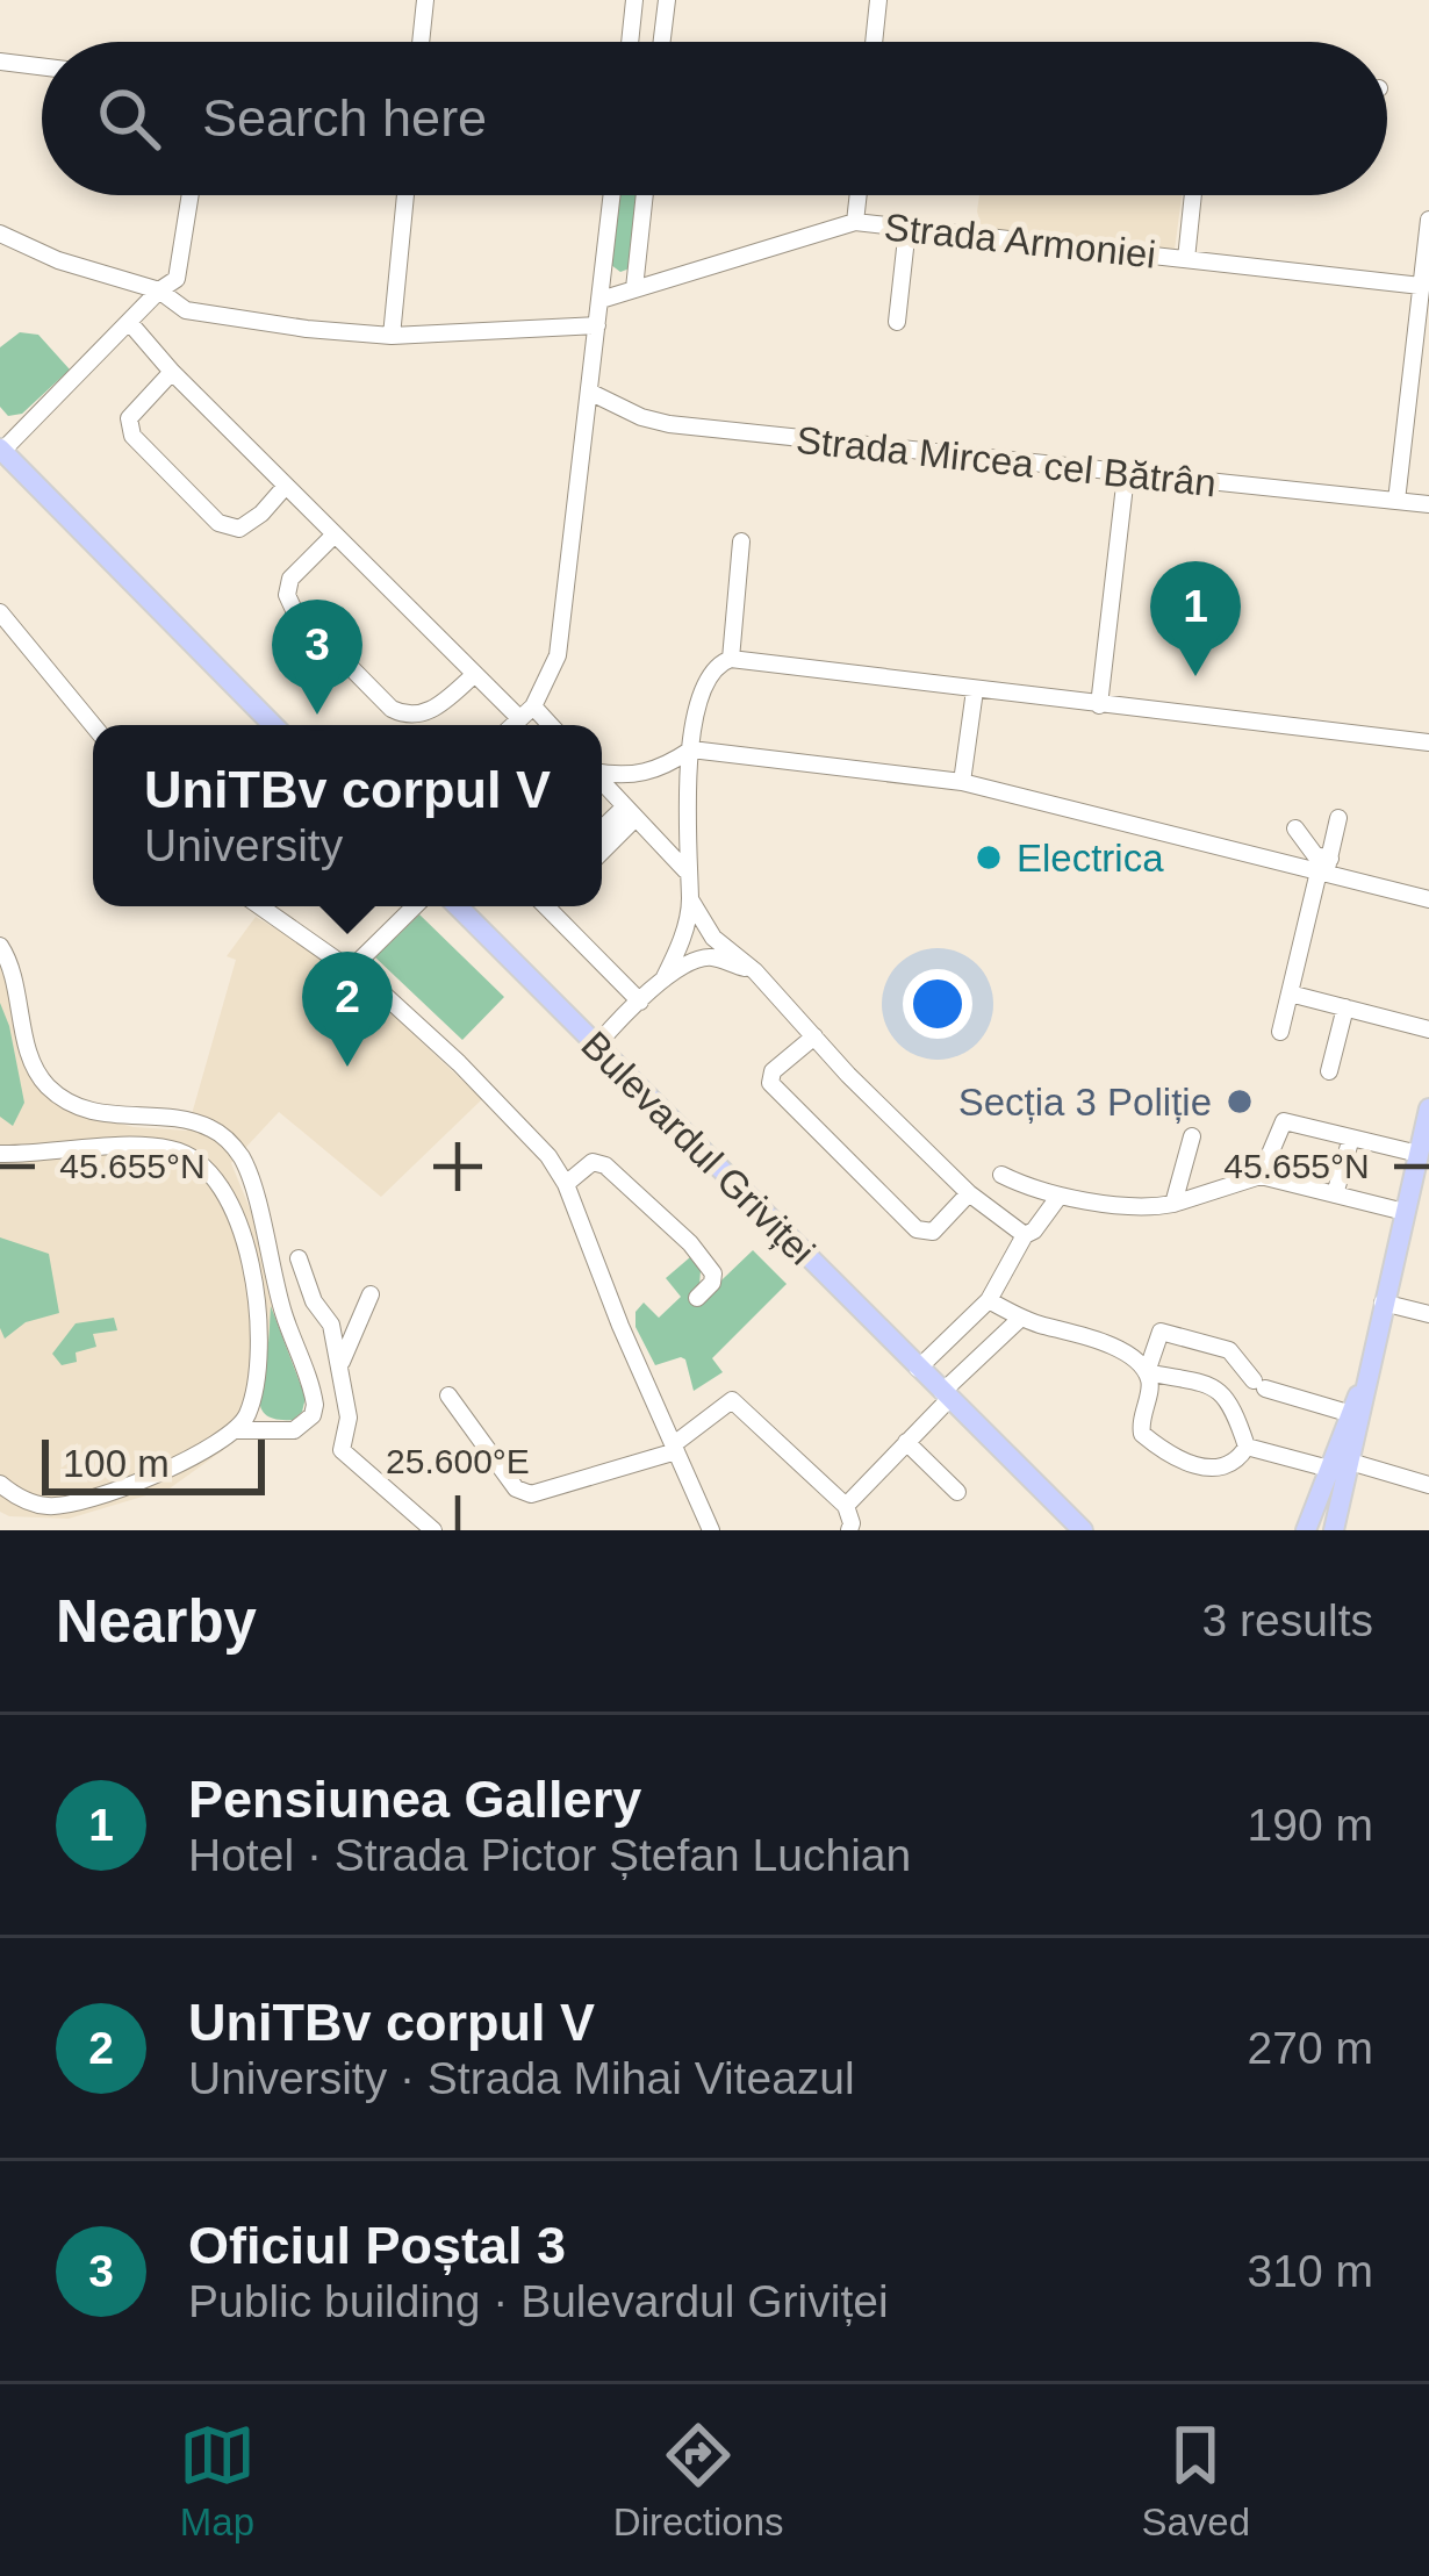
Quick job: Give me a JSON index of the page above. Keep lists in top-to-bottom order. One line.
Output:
{"streets":{"main road":["Bulevardul Griviței"],"street":["Strada Armoniei","Strada Mircea cel Bătrân"]},"places":["Electrica","Secția 3 Poliție"],"scale_bar":"100 m","page":{"search":"Search here","pins":["1","3","2"],"popup":["UniTBv corpul V","University"],"scale":"100 m","heading":["Nearby","3 results"],"list":[{"mark":"1","name":"Pensiunea Gallery","note":"Hotel · Strada Pictor Ștefan Luchian","value":"190 m"},{"mark":"2","name":"UniTBv corpul V","note":"University · Strada Mihai Viteazul","value":"270 m"},{"mark":"3","name":"Oficiul Poștal 3","note":"Public building · Bulevardul Griviței","value":"310 m"}],"nav":["Map","Directions","Saved"]},"coordinates":["45.655°N","25.600°E"]}
